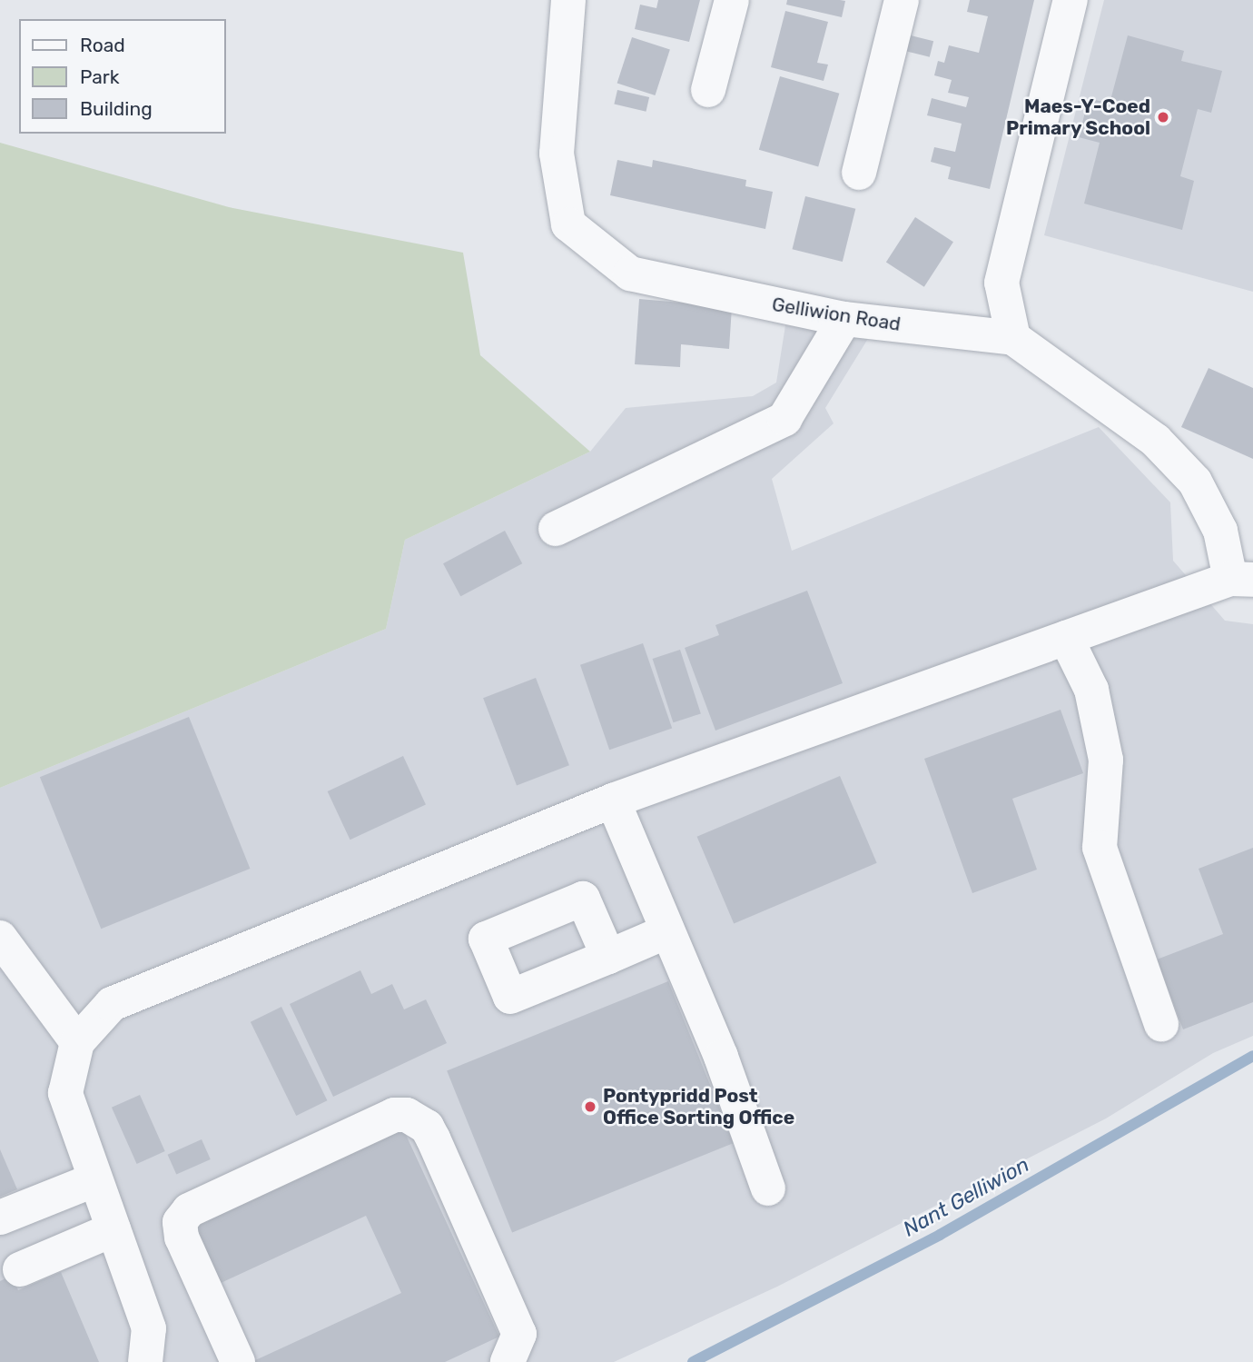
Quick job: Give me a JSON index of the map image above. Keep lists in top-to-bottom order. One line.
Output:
{"streets":{"street":["Gelliwion Road"]},"water":["Nant Gelliwion"],"places":["Maes-Y-Coed Primary School","Pontypridd Post Office Sorting Office"],"legend":["Road","Park","Building"]}
